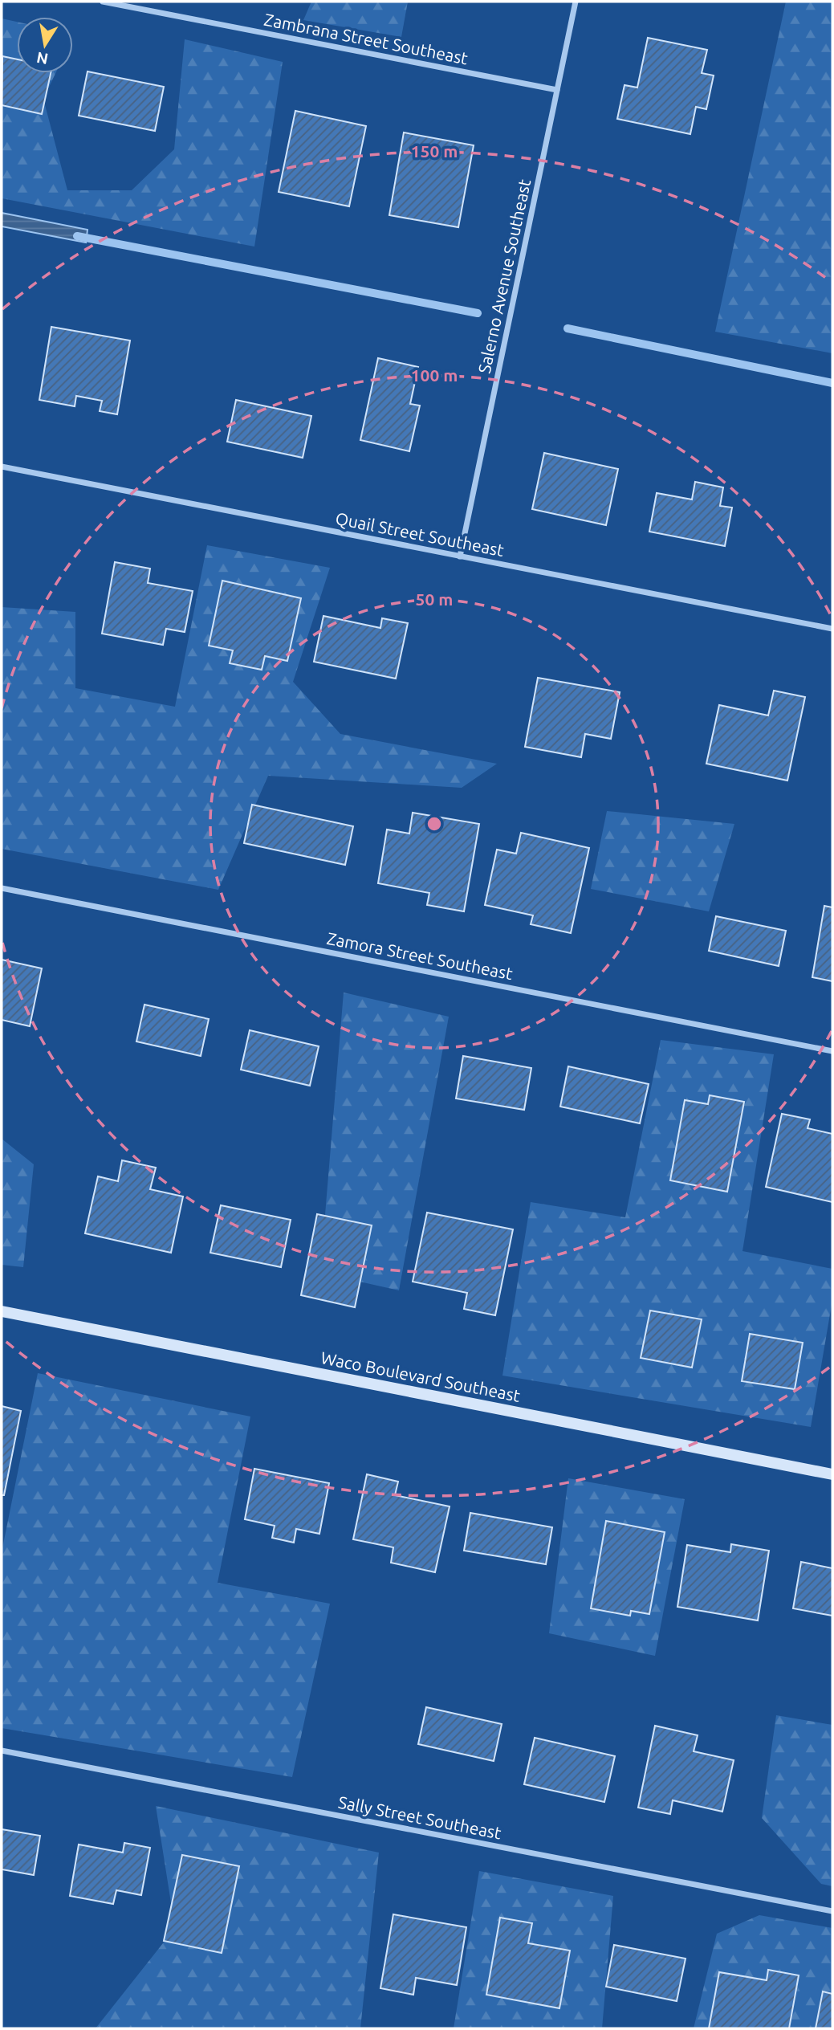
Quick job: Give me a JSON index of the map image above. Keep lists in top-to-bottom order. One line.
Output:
{"streets":{"street":["Zambrana Street Southeast","Salerno Avenue Southeast","Quail Street Southeast","Zamora Street Southeast","Waco Boulevard Southeast","Sally Street Southeast"]},"crossings":[["Zambrana Street Southeast","Salerno Avenue Southeast"],["Salerno Avenue Southeast","Quail Street Southeast"]],"north":"bottom","rings":["150 m","100 m","50 m"]}
